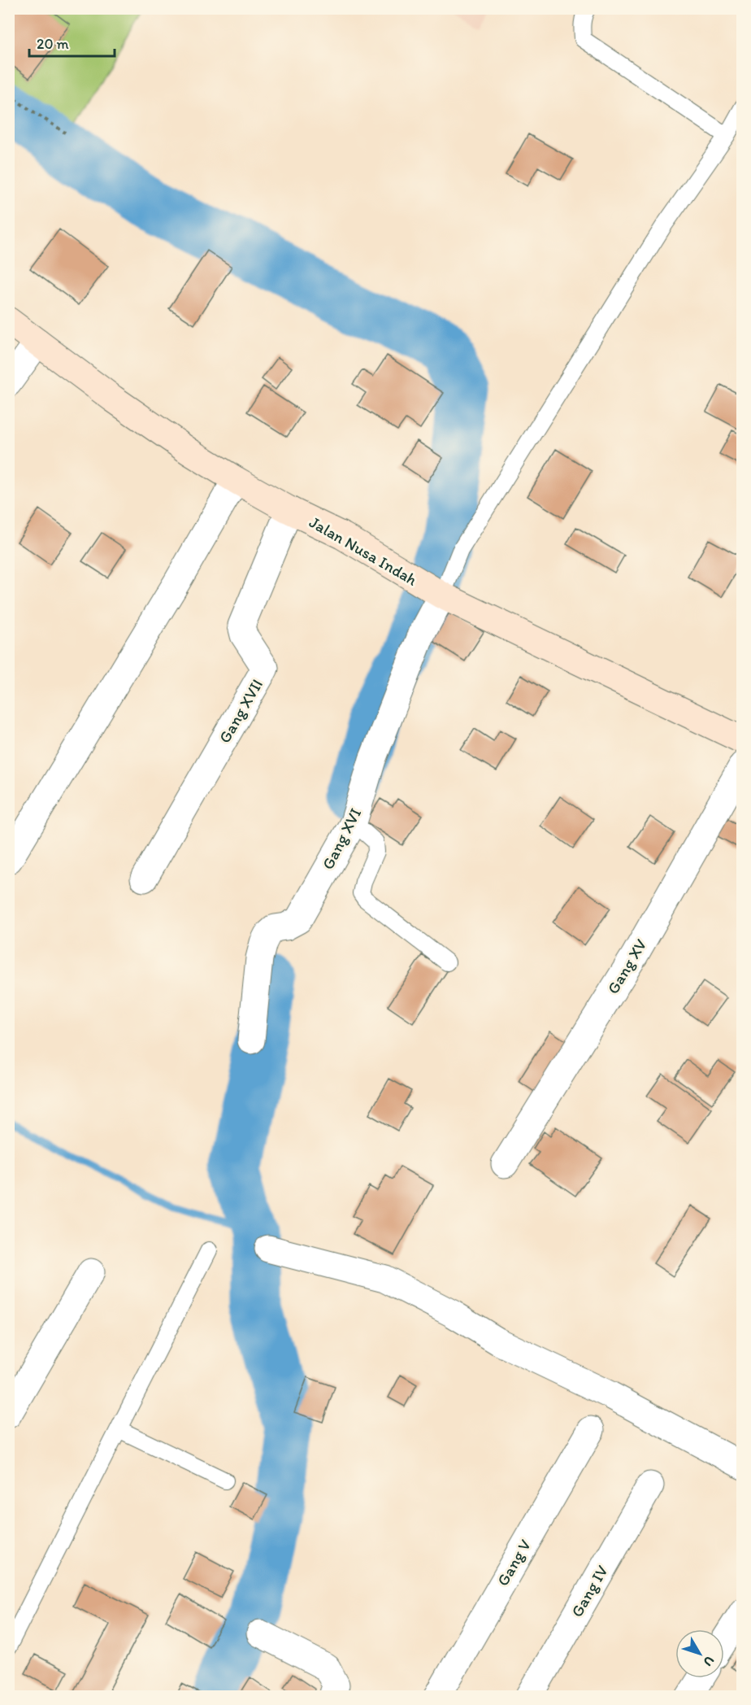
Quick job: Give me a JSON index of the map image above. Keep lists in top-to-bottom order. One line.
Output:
{"streets":{"street":["Jalan Nusa Indah","Gang XVII","Gang XVI","Gang XV","Gang V","Gang IV"]},"crossings":[["Jalan Nusa Indah","Gang XVII"],["Jalan Nusa Indah","Gang XVI"]],"scale_bar":"20 m","north":"bottom right"}
